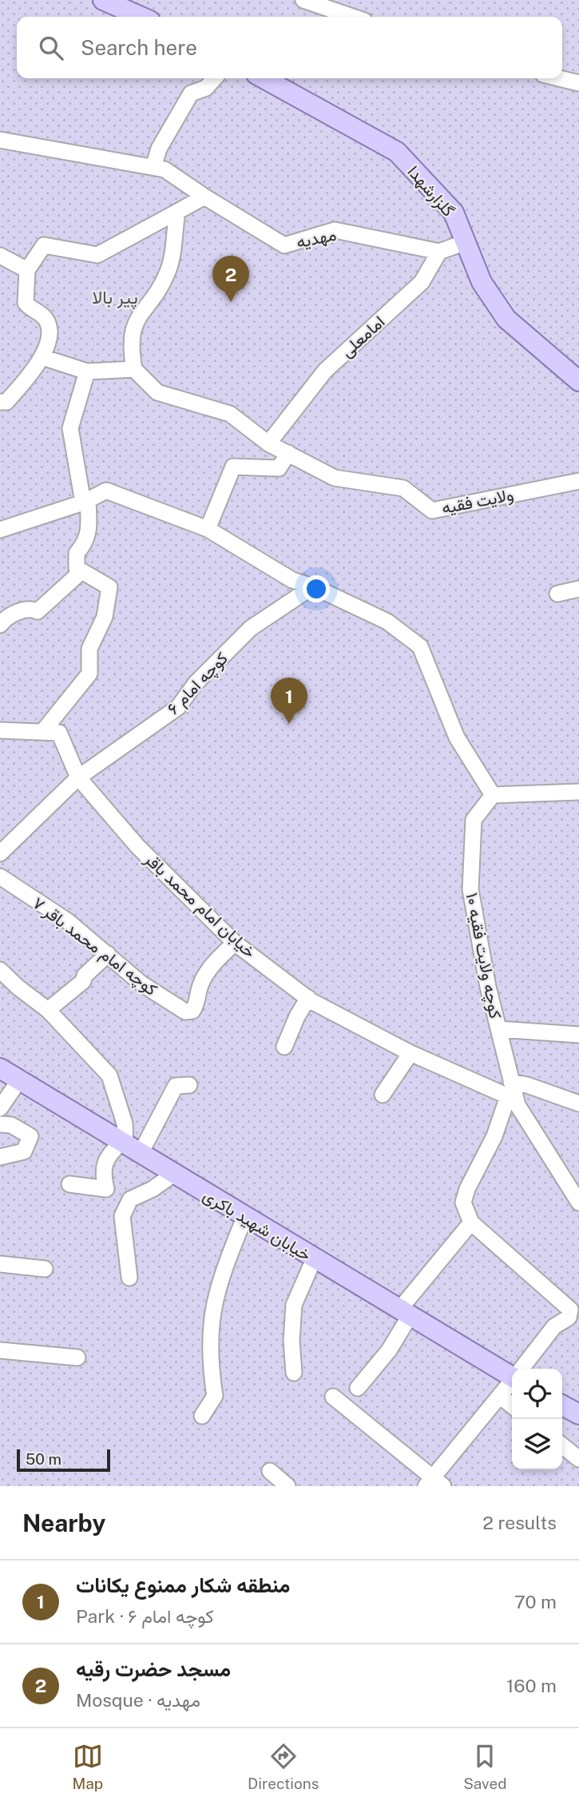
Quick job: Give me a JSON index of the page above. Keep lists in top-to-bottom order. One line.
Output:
{"streets":{"main road":["گلزارشهدا","خیابان شهید باکری"],"street":["مهدیه","امامعلی","ولایت فقیه","کوچه امام ۶","خیابان امام محمد باقر","کوچه امام محمد باقر ۷","کوچه ولایت فقیه ۱۰"]},"crossings":[["مهدیه","امامعلی"],["امامعلی","ولایت فقیه"],["کوچه امام ۶","خیابان امام محمد باقر"],["خیابان امام محمد باقر","کوچه امام محمد باقر ۷"],["خیابان امام محمد باقر","کوچه ولایت فقیه ۱۰"]],"districts":["پیر بالا"],"scale_bar":"50 m","page":{"search":"Search here","pins":["2","1"],"scale":"50 m","heading":["Nearby","2 results"],"list":[{"mark":"1","name":"منطقه شکار ممنوع یکانات","note":"Park · کوچه امام ۶","value":"70 m"},{"mark":"2","name":"مسجد حضرت رقیه","note":"Mosque · مهدیه","value":"160 m"}],"nav":["Map","Directions","Saved"]}}
